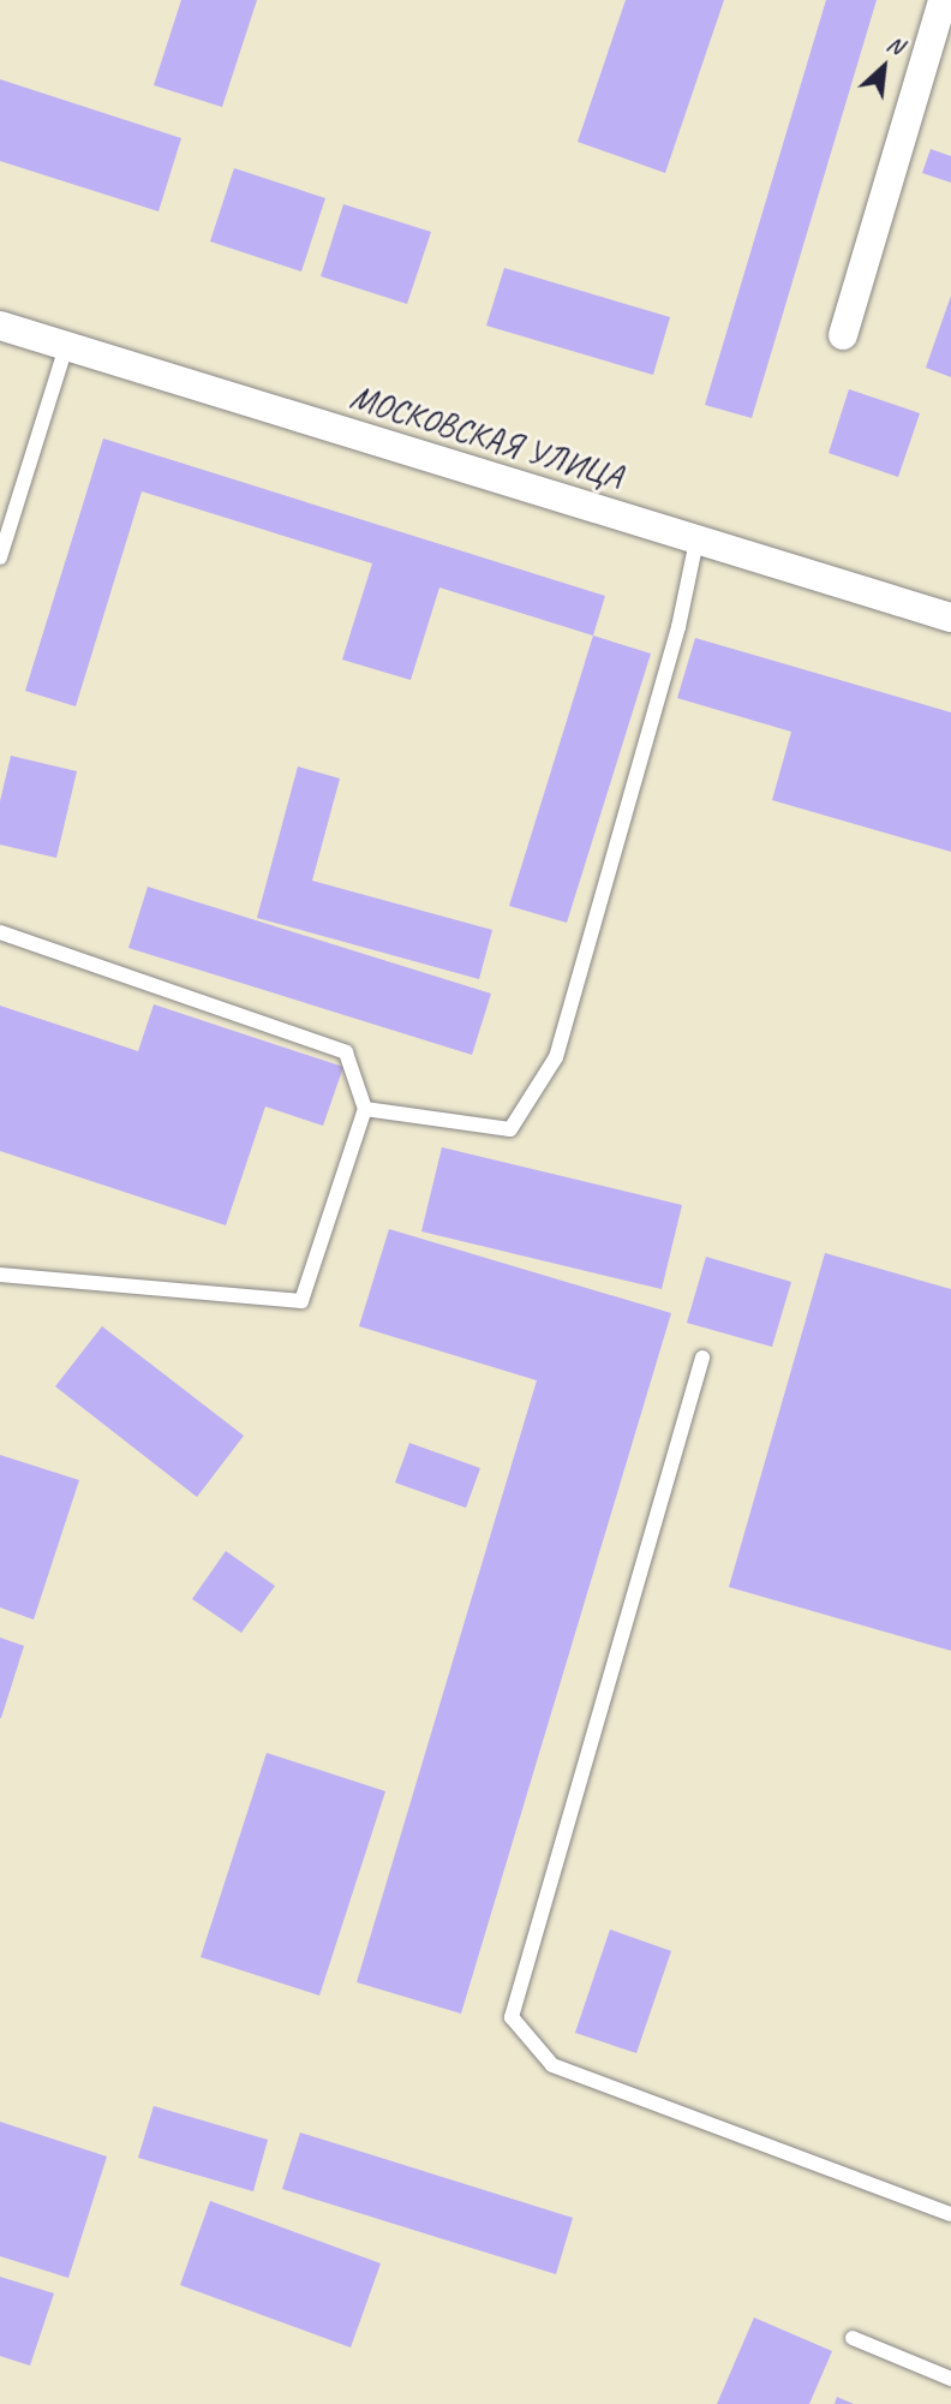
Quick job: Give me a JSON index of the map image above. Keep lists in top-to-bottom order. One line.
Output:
{"streets":{"street":["МОСКОВСКАЯ УЛИЦА"]},"north":"top right"}
